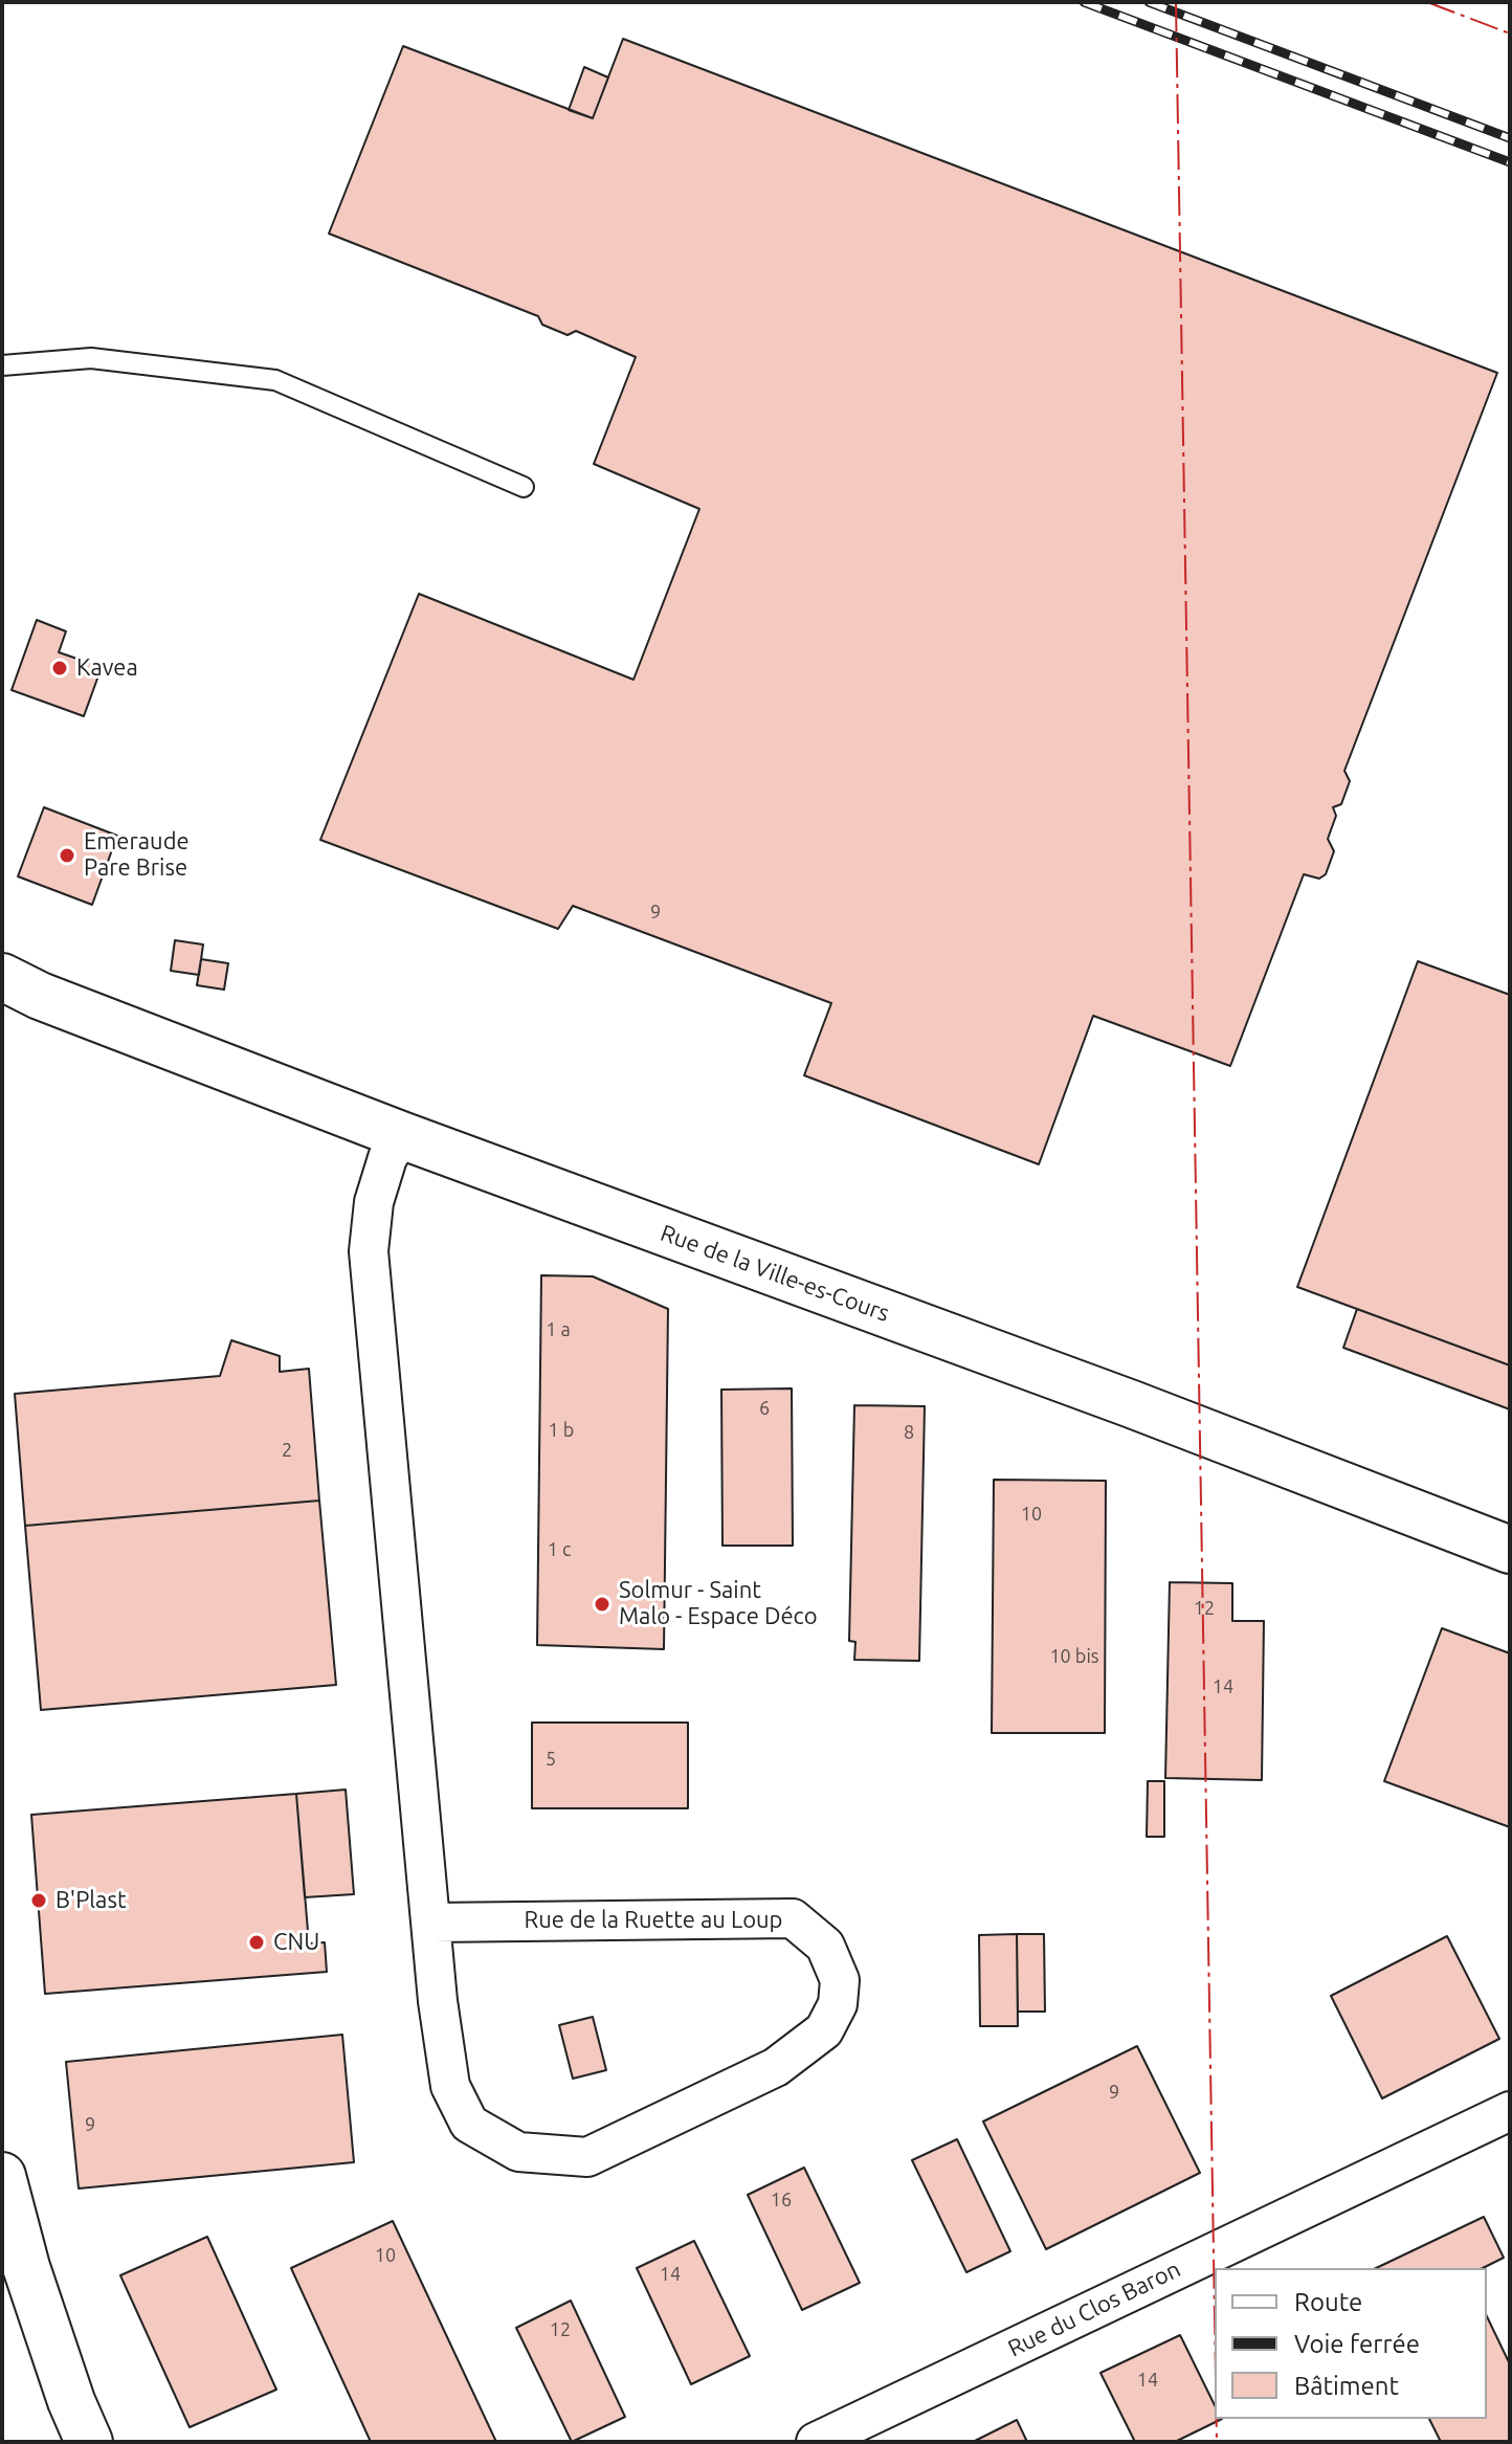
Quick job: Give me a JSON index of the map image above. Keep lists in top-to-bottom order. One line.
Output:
{"streets":{"street":["Rue de la Ville-es-Cours","Rue de la Ruette au Loup","Rue du Clos Baron"]},"crossings":[["Rue de la Ville-es-Cours","Rue de la Ruette au Loup"]],"places":["Kavea","Emeraude Pare Brise","Solmur - Saint Malo - Espace Déco","B'Plast","CNU"],"house_numbers":["9","1 a","6","1 b","8","2","10","1 c","12","10 bis","14","5","9","9","16","10","14","12","14"],"legend":["Route","Voie ferrée","Bâtiment"]}
